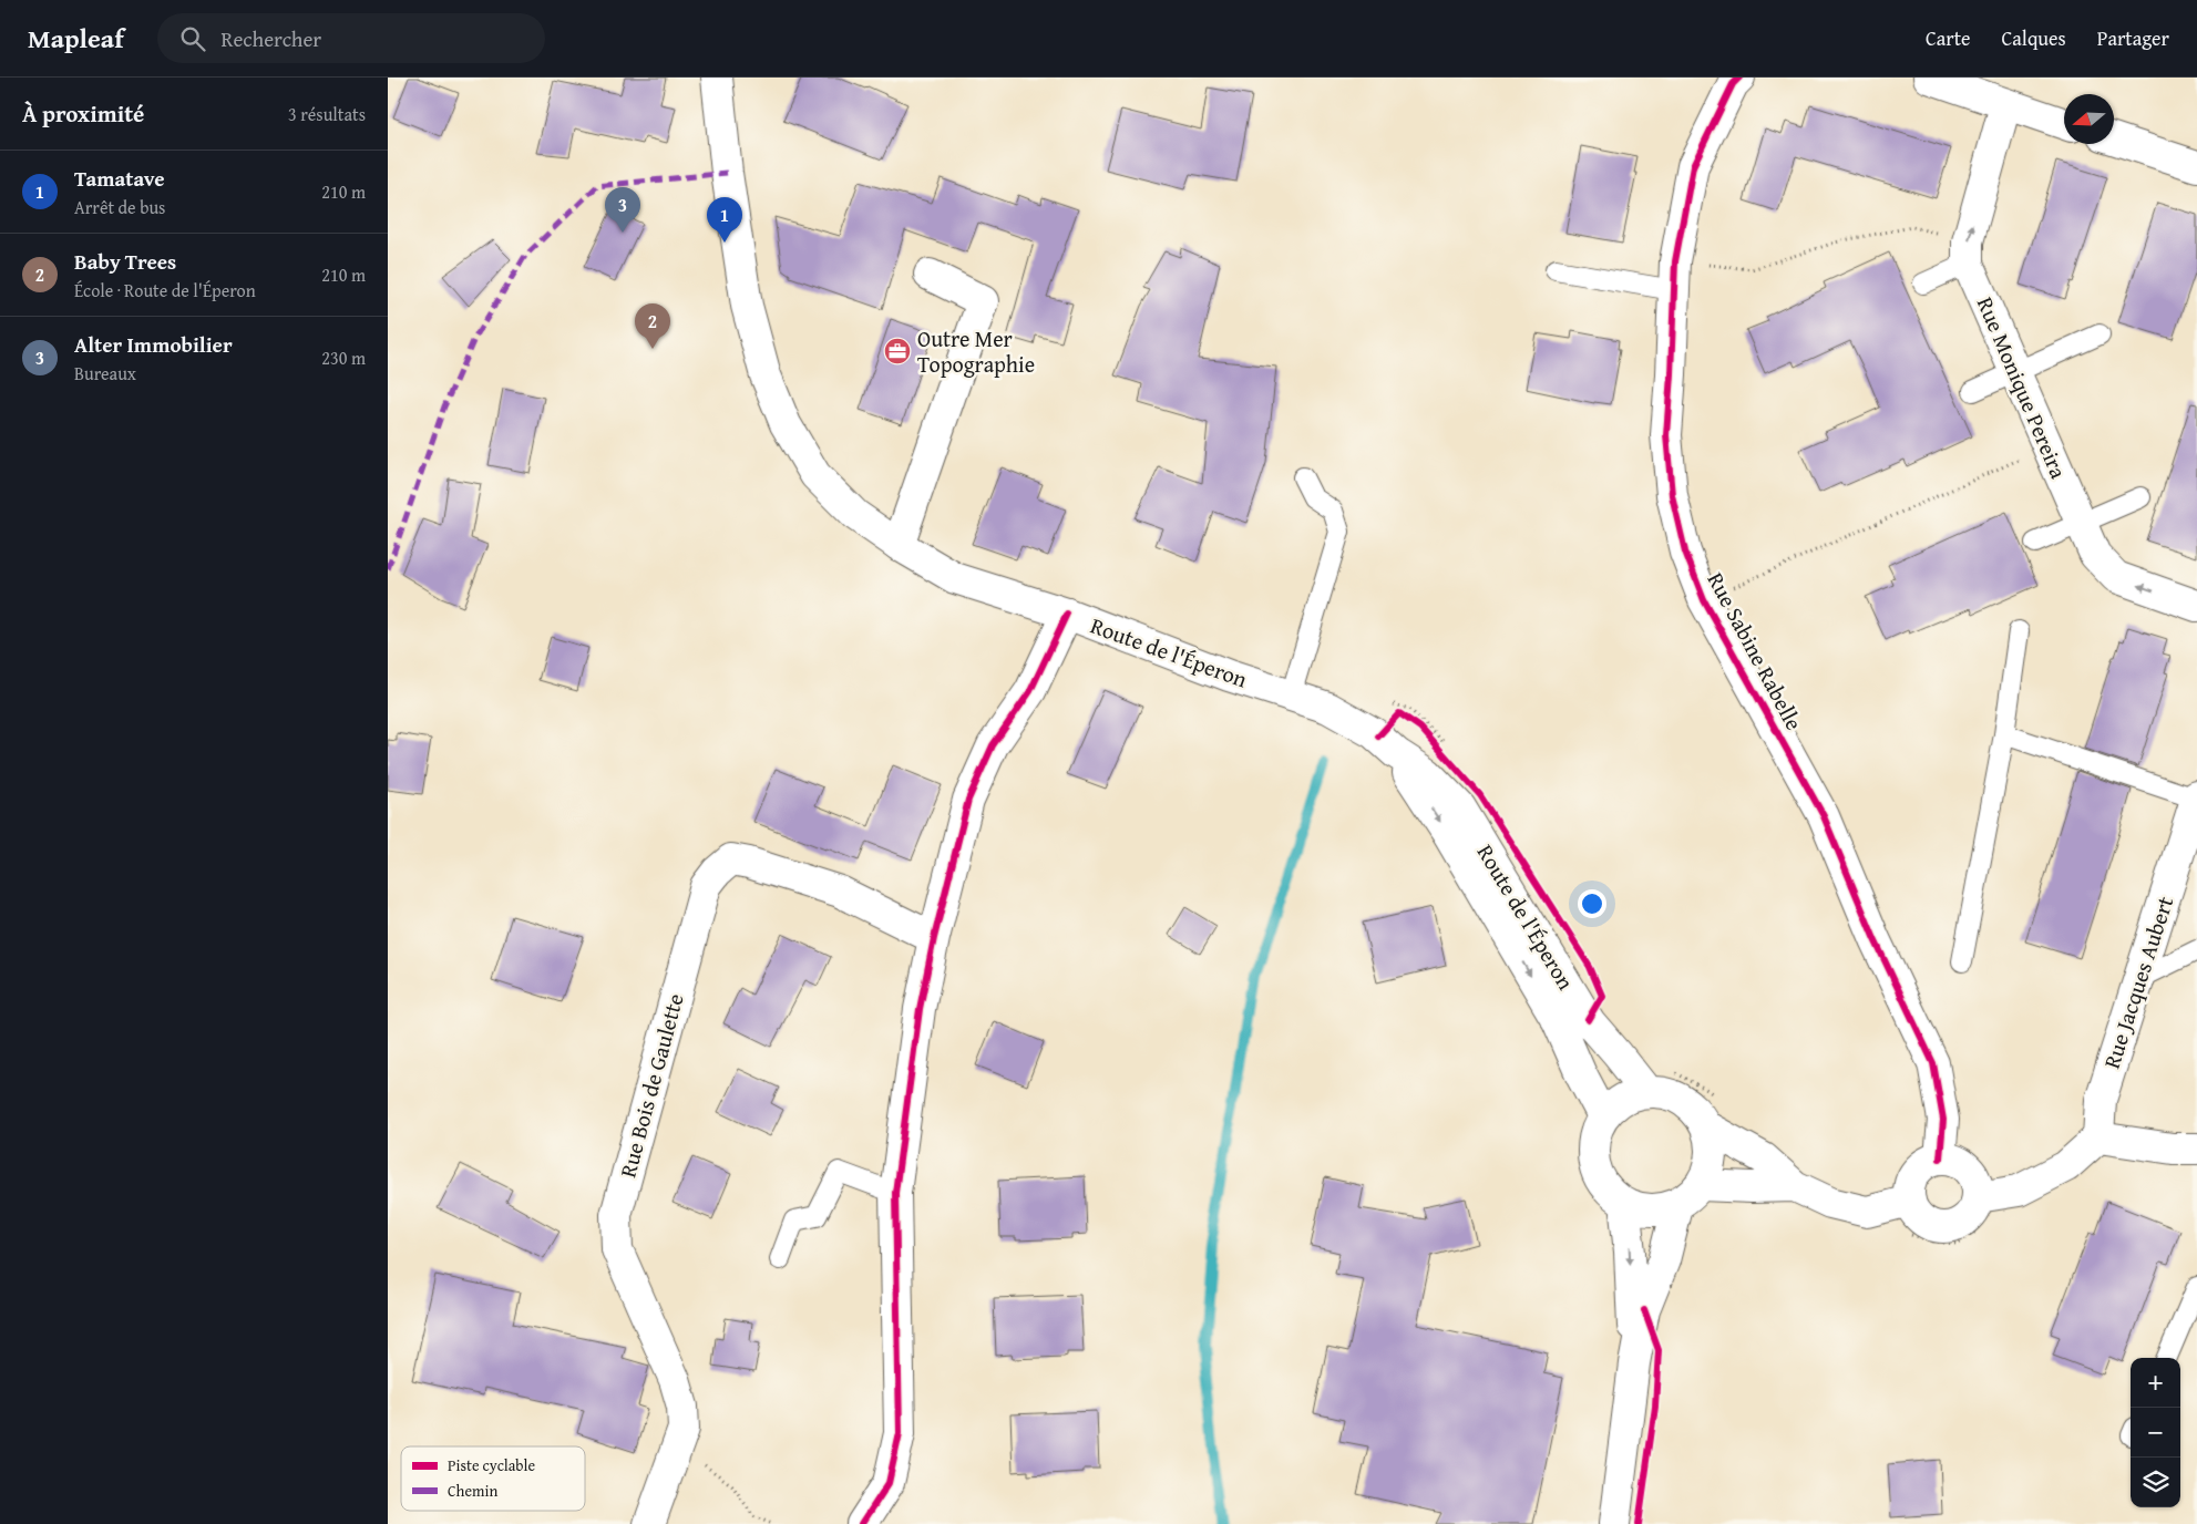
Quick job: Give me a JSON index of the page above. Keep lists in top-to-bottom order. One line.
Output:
{"streets":{"street":["Rue Monique Pereira","Rue Sabine Rabelle","Route de l'Éperon","Rue Jacques Aubert","Rue Bois de Gaulette"]},"places":{"office":["Outre Mer Topographie"]},"legend":["Piste cyclable","Chemin"],"north":"left","page":{"header":"Mapleaf","search":"Rechercher","nav":["Carte","Calques","Partager"],"heading":["À proximité","3 résultats"],"list":[{"mark":"1","name":"Tamatave","note":"Arrêt de bus","value":"210 m"},{"mark":"2","name":"Baby Trees","note":"École · Route de l'Éperon","value":"210 m"},{"mark":"3","name":"Alter Immobilier","note":"Bureaux","value":"230 m"}],"pins":["3","1","2"],"map_buttons":["+","−"]}}
